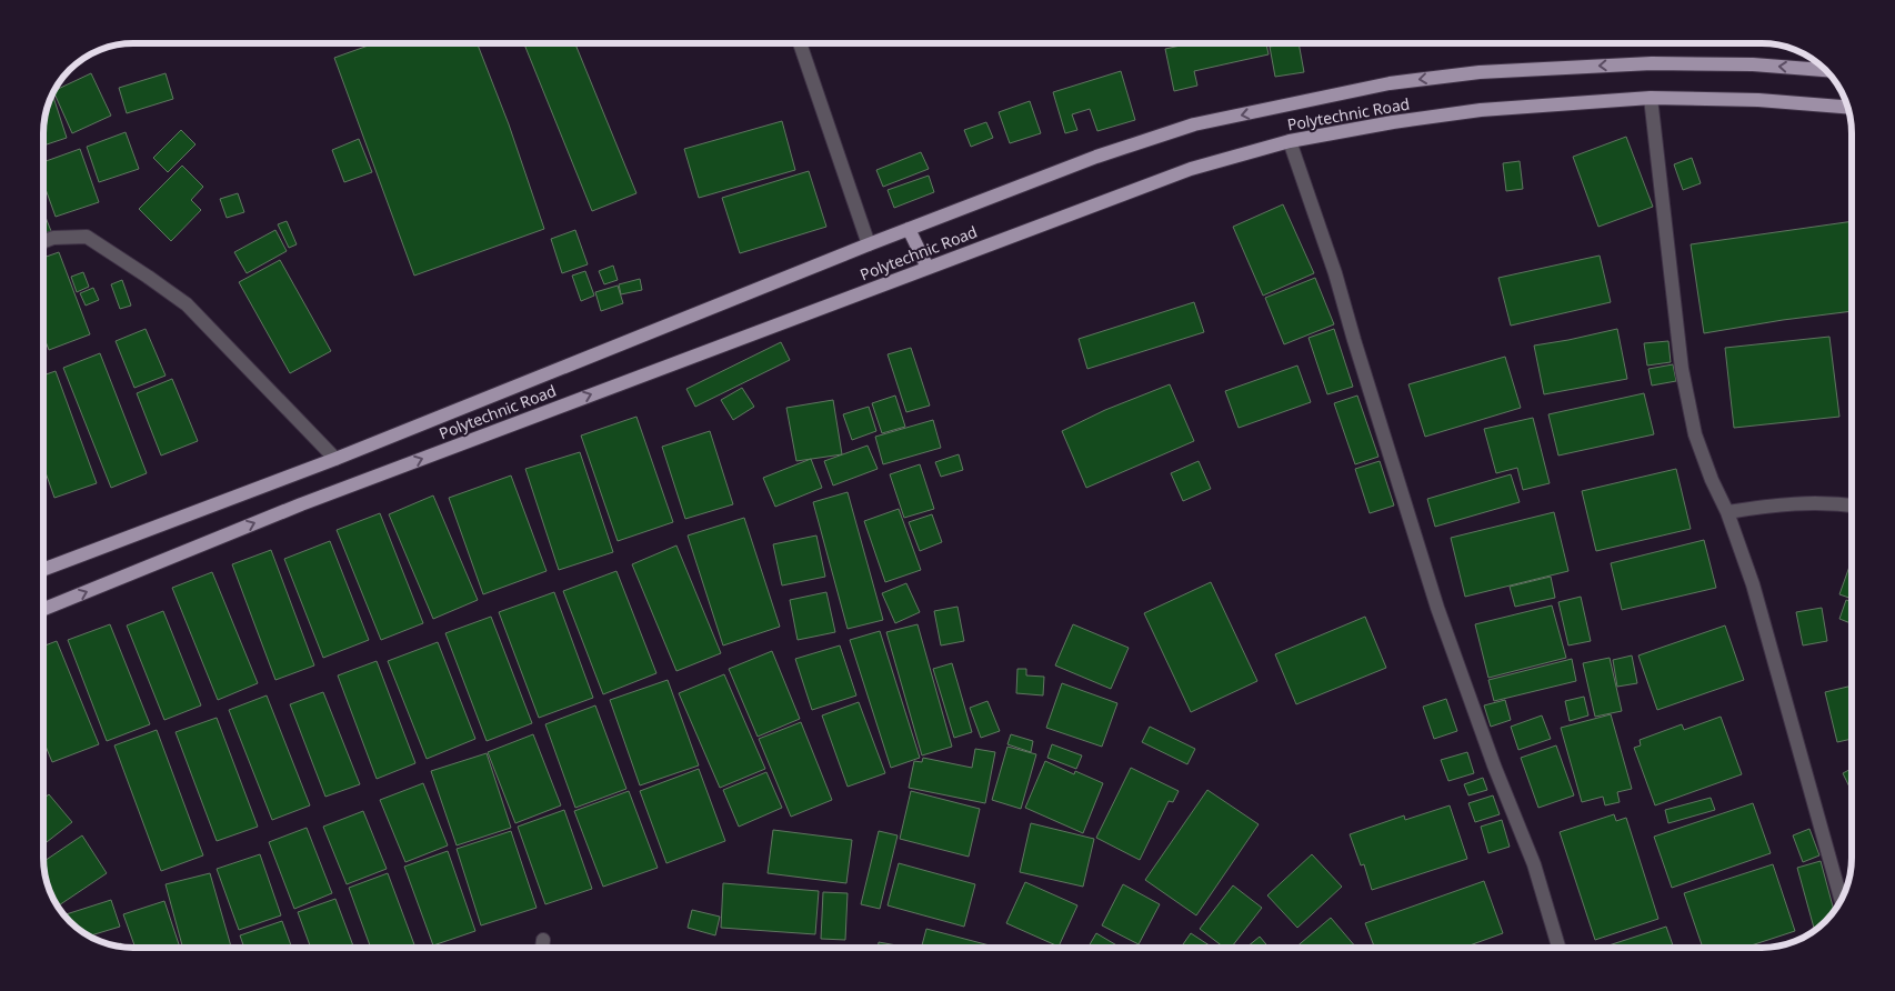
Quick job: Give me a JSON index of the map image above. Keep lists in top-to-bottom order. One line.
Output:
{"streets":{"main road":["Polytechnic Road"]}}
